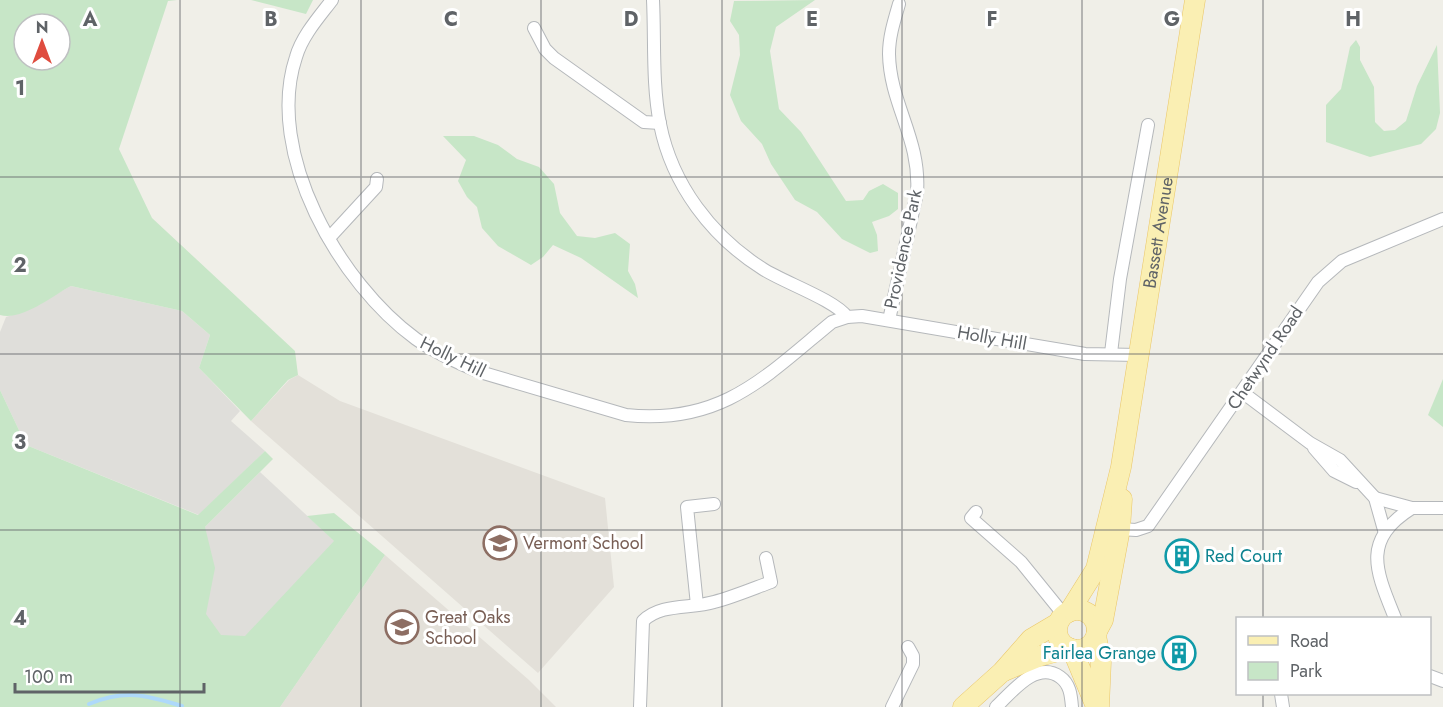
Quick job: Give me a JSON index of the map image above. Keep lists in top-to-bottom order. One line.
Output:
{"streets":{"main road":["Bassett Avenue"],"street":["Providence Park","Holly Hill","Chetwynd Road"]},"crossings":[["Bassett Avenue","Holly Hill"],["Bassett Avenue","Chetwynd Road"],["Providence Park","Holly Hill"]],"places":{"school or university":["Vermont School","Great Oaks School"],"building":["Red Court","Fairlea Grange"]},"legend":["Road","Park"],"scale_bar":"100 m","north":"top","grid":{"columns":["A","B","C","D","E","F","G","H"],"rows":["1","2","3","4"]}}
